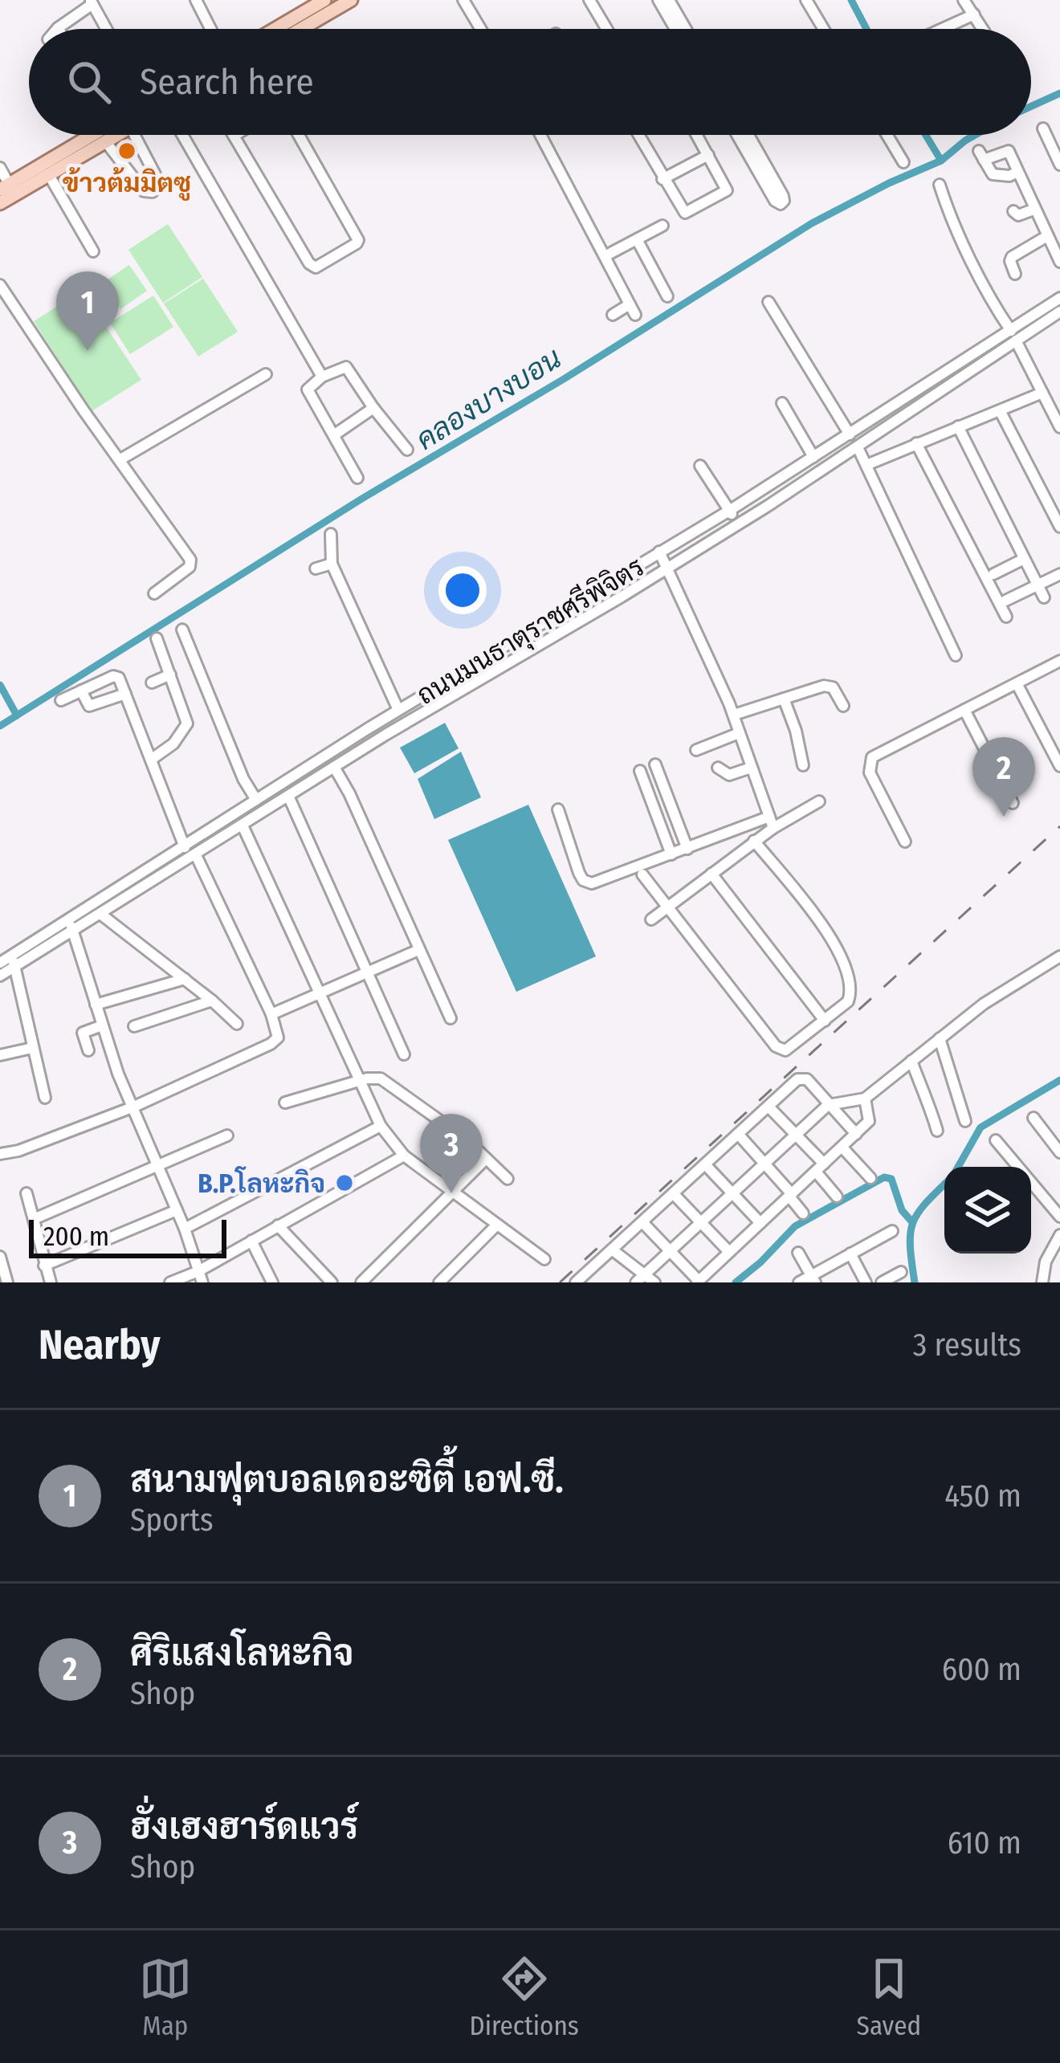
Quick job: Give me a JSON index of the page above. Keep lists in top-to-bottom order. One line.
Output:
{"streets":{"street":["ถนนมนธาตุราชศรีพิจิตร"]},"water":["คลองบางบอน"],"places":["ข้าวต้มมิตซู","B.P.โลหะกิจ"],"scale_bar":"200 m","page":{"search":"Search here","pins":["1","2","3"],"scale":"200 m","heading":["Nearby","3 results"],"list":[{"mark":"1","name":"สนามฟุตบอลเดอะซิตี้ เอฟ.ซี.","note":"Sports","value":"450 m"},{"mark":"2","name":"ศิริแสงโลหะกิจ","note":"Shop","value":"600 m"},{"mark":"3","name":"ฮั่งเฮงฮาร์ดแวร์","note":"Shop","value":"610 m"}],"nav":["Map","Directions","Saved"]}}
